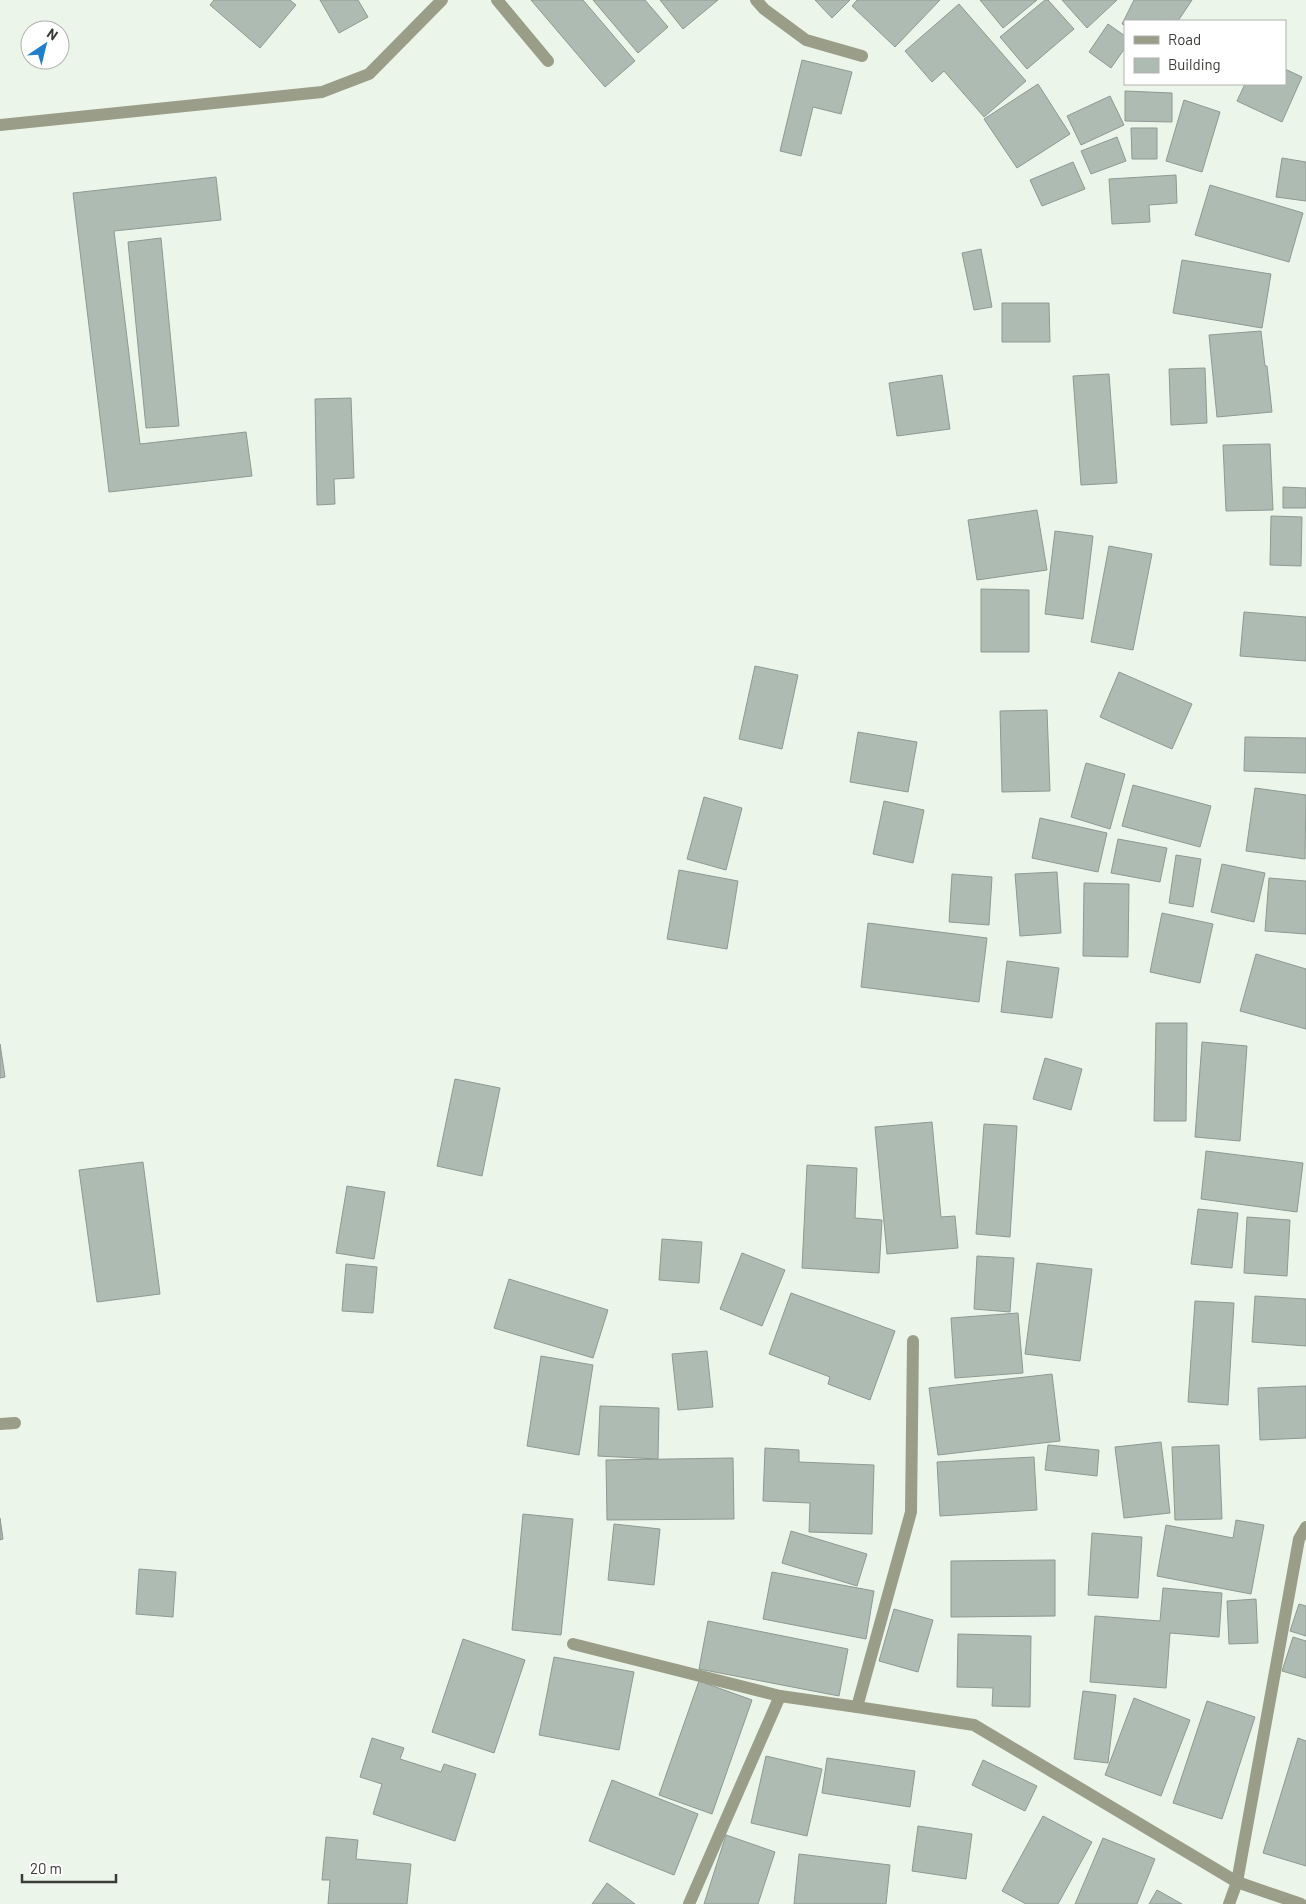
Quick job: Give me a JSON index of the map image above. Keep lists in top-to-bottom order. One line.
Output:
{"legend":["Road","Building"],"scale_bar":"20 m","north":"top right"}
